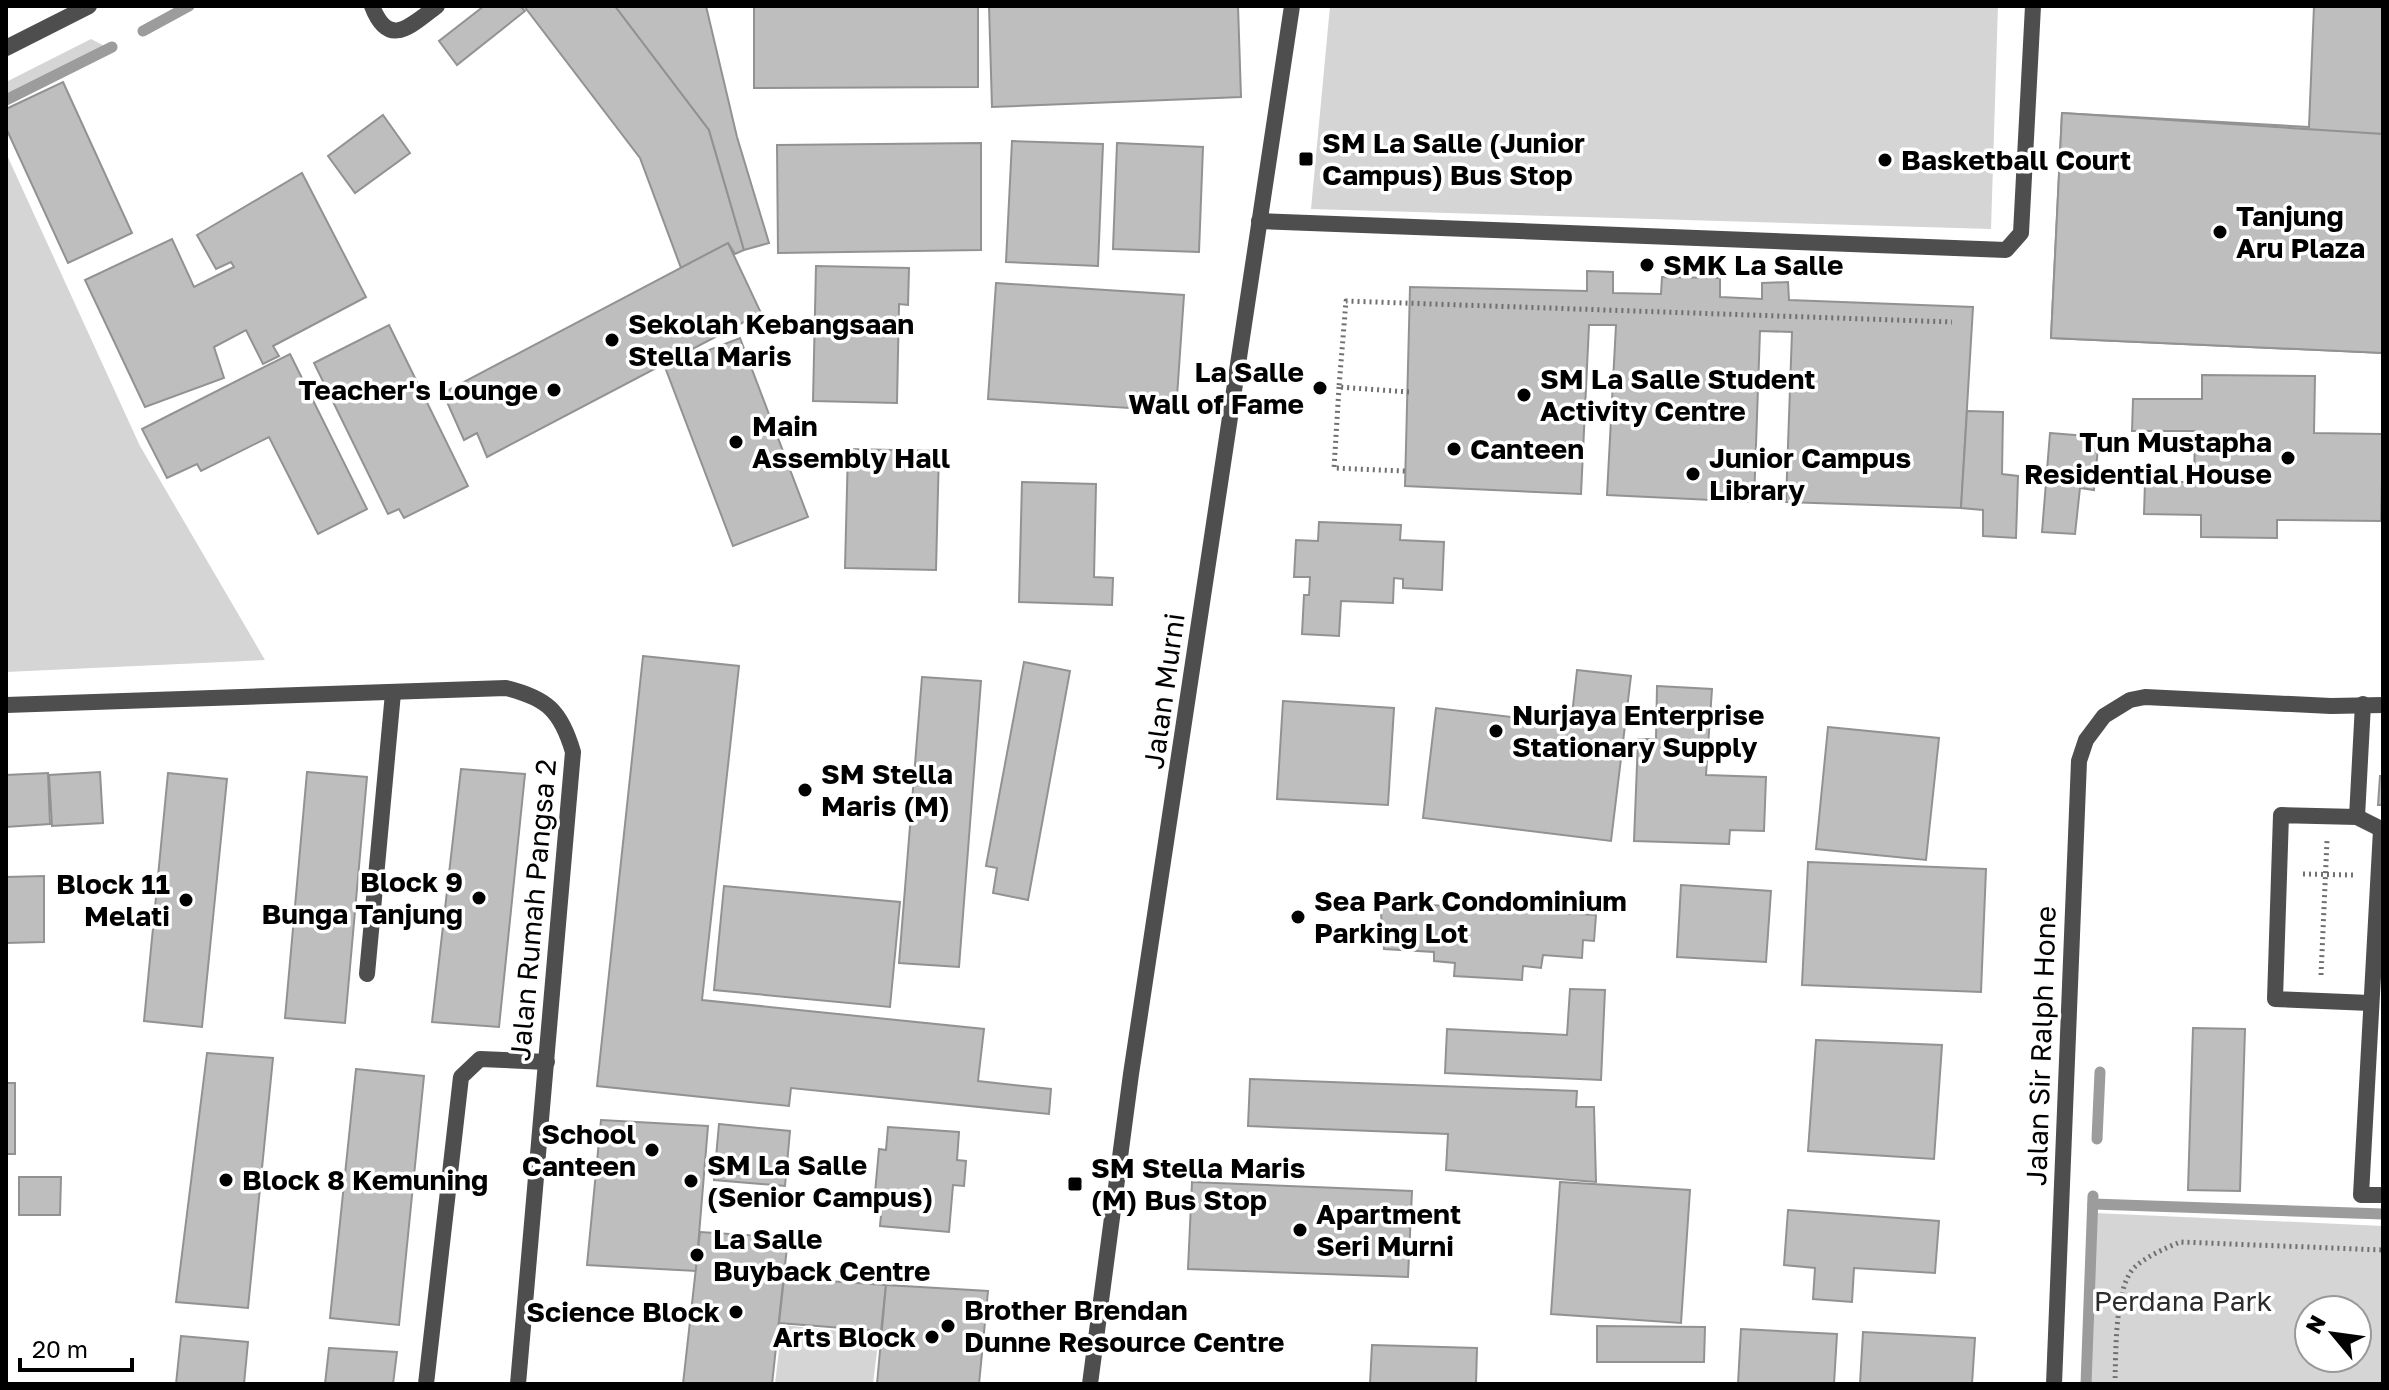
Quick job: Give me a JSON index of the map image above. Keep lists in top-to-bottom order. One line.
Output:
{"streets":{"street":["Jalan Murni","Jalan Rumah Pangsa 2","Jalan Sir Ralph Hone"]},"parks":["Perdana Park"],"places":{"transit":["SM La Salle (Junior Campus) Bus Stop","SM Stella Maris (M) Bus Stop"],"other":["Basketball Court","Tanjung Aru Plaza","SMK La Salle","Sekolah Kebangsaan Stella Maris","La Salle Wall of Fame","Teacher's Lounge","SM La Salle Student Activity Centre","Main Assembly Hall","Canteen","Tun Mustapha Residential House","Junior Campus Library","Nurjaya Enterprise Stationary Supply","SM Stella Maris (M)","Block 9 Bunga Tanjung","Block 11 Melati","Sea Park Condominium Parking Lot","School Canteen","Block 8 Kemuning","SM La Salle (Senior Campus)","Apartment Seri Murni","La Salle Buyback Centre","Science Block","Brother Brendan Dunne Resource Centre","Arts Block"]},"scale_bar":"20 m","north":"top left"}
